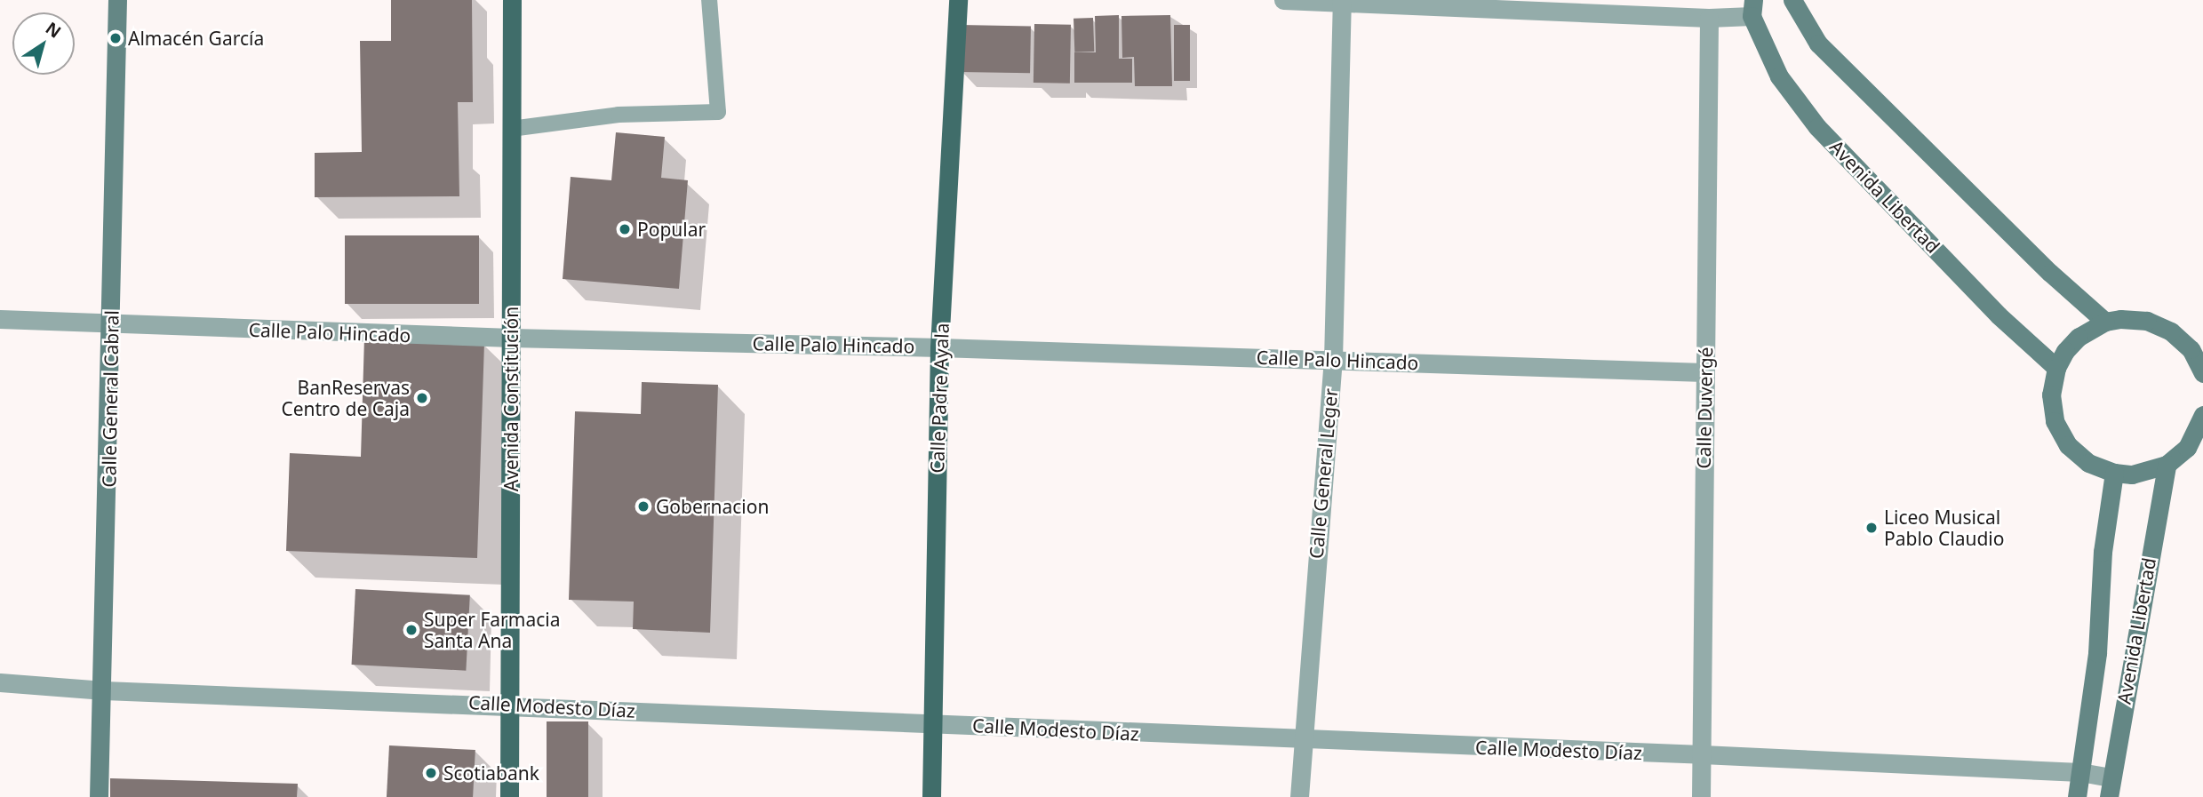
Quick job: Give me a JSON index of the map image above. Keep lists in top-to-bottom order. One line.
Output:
{"streets":{"main road":["Avenida Libertad","Calle Padre Ayala","Calle General Cabral","Avenida Constitución"],"street":["Calle Palo Hincado","Calle Duvergé","Calle General Leger","Calle Modesto Díaz"]},"crossings":[["Avenida Libertad","Calle Modesto Díaz"],["Calle Palo Hincado","Calle Padre Ayala"],["Calle Palo Hincado","Calle General Cabral"],["Calle Palo Hincado","Avenida Constitución"],["Calle Palo Hincado","Calle Duvergé"],["Calle Palo Hincado","Calle General Leger"],["Calle Padre Ayala","Calle Modesto Díaz"],["Calle General Cabral","Calle Modesto Díaz"],["Avenida Constitución","Calle Modesto Díaz"],["Calle Duvergé","Calle Modesto Díaz"],["Calle General Leger","Calle Modesto Díaz"]],"places":["Almacén García","Popular","BanReservas Centro de Caja","Gobernacion","Liceo Musical Pablo Claudio","Super Farmacia Santa Ana","Scotiabank"],"north":"top right"}
